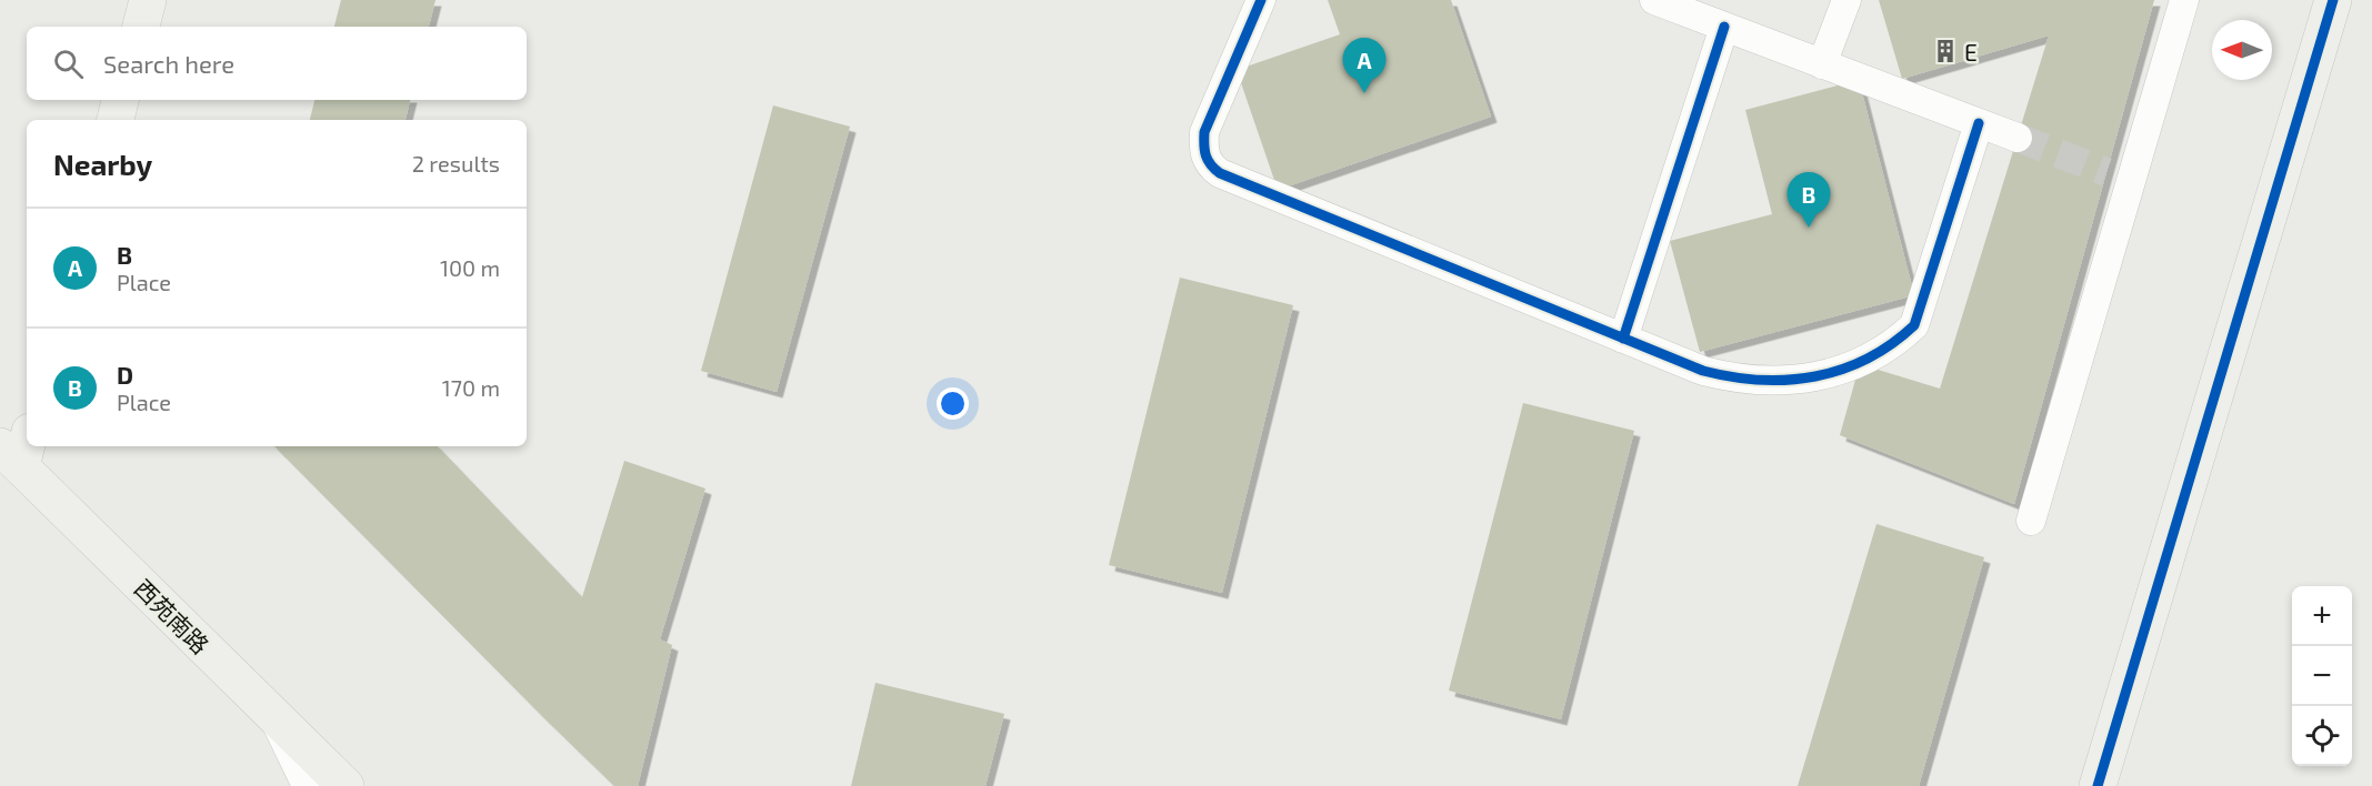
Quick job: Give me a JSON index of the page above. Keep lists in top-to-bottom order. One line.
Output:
{"streets":{"street":["西苑南路"]},"places":{"building":["E"]},"north":"left","page":{"search":"Search here","pins":["A","B"],"heading":["Nearby","2 results"],"list":[{"mark":"A","name":"B","note":"Place","value":"100 m"},{"mark":"B","name":"D","note":"Place","value":"170 m"}],"map_buttons":["+","−"]}}
